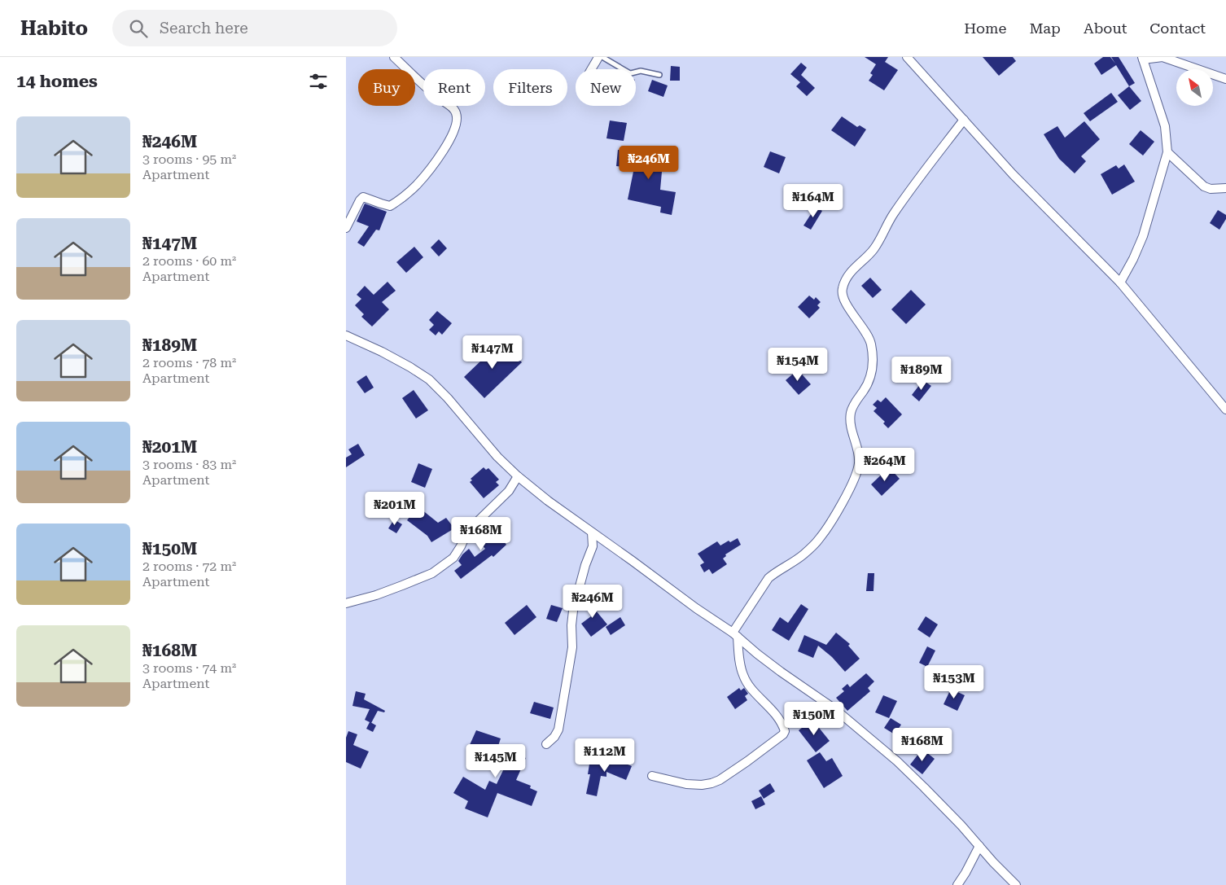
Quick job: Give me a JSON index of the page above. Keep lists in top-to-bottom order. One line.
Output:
{"north":"top left","page":{"header":"Habito","search":"Search here","nav":["Home","Map","About","Contact"],"heading":"14 homes","chip":["Buy","Rent","Filters","New"],"list":[{"name":"₦246M","note":"3 rooms · 95 m² · Apartment"},{"name":"₦147M","note":"2 rooms · 60 m² · Apartment"},{"name":"₦189M","note":"2 rooms · 78 m² · Apartment"},{"name":"₦201M","note":"3 rooms · 83 m² · Apartment"},{"name":"₦150M","note":"2 rooms · 72 m² · Apartment"},{"name":"₦168M","note":"3 rooms · 74 m² · Apartment"}],"price":["₦246M","₦164M","₦147M","₦154M","₦189M","₦264M","₦201M","₦168M","₦246M","₦153M","₦150M","₦168M","₦112M","₦145M"]}}
